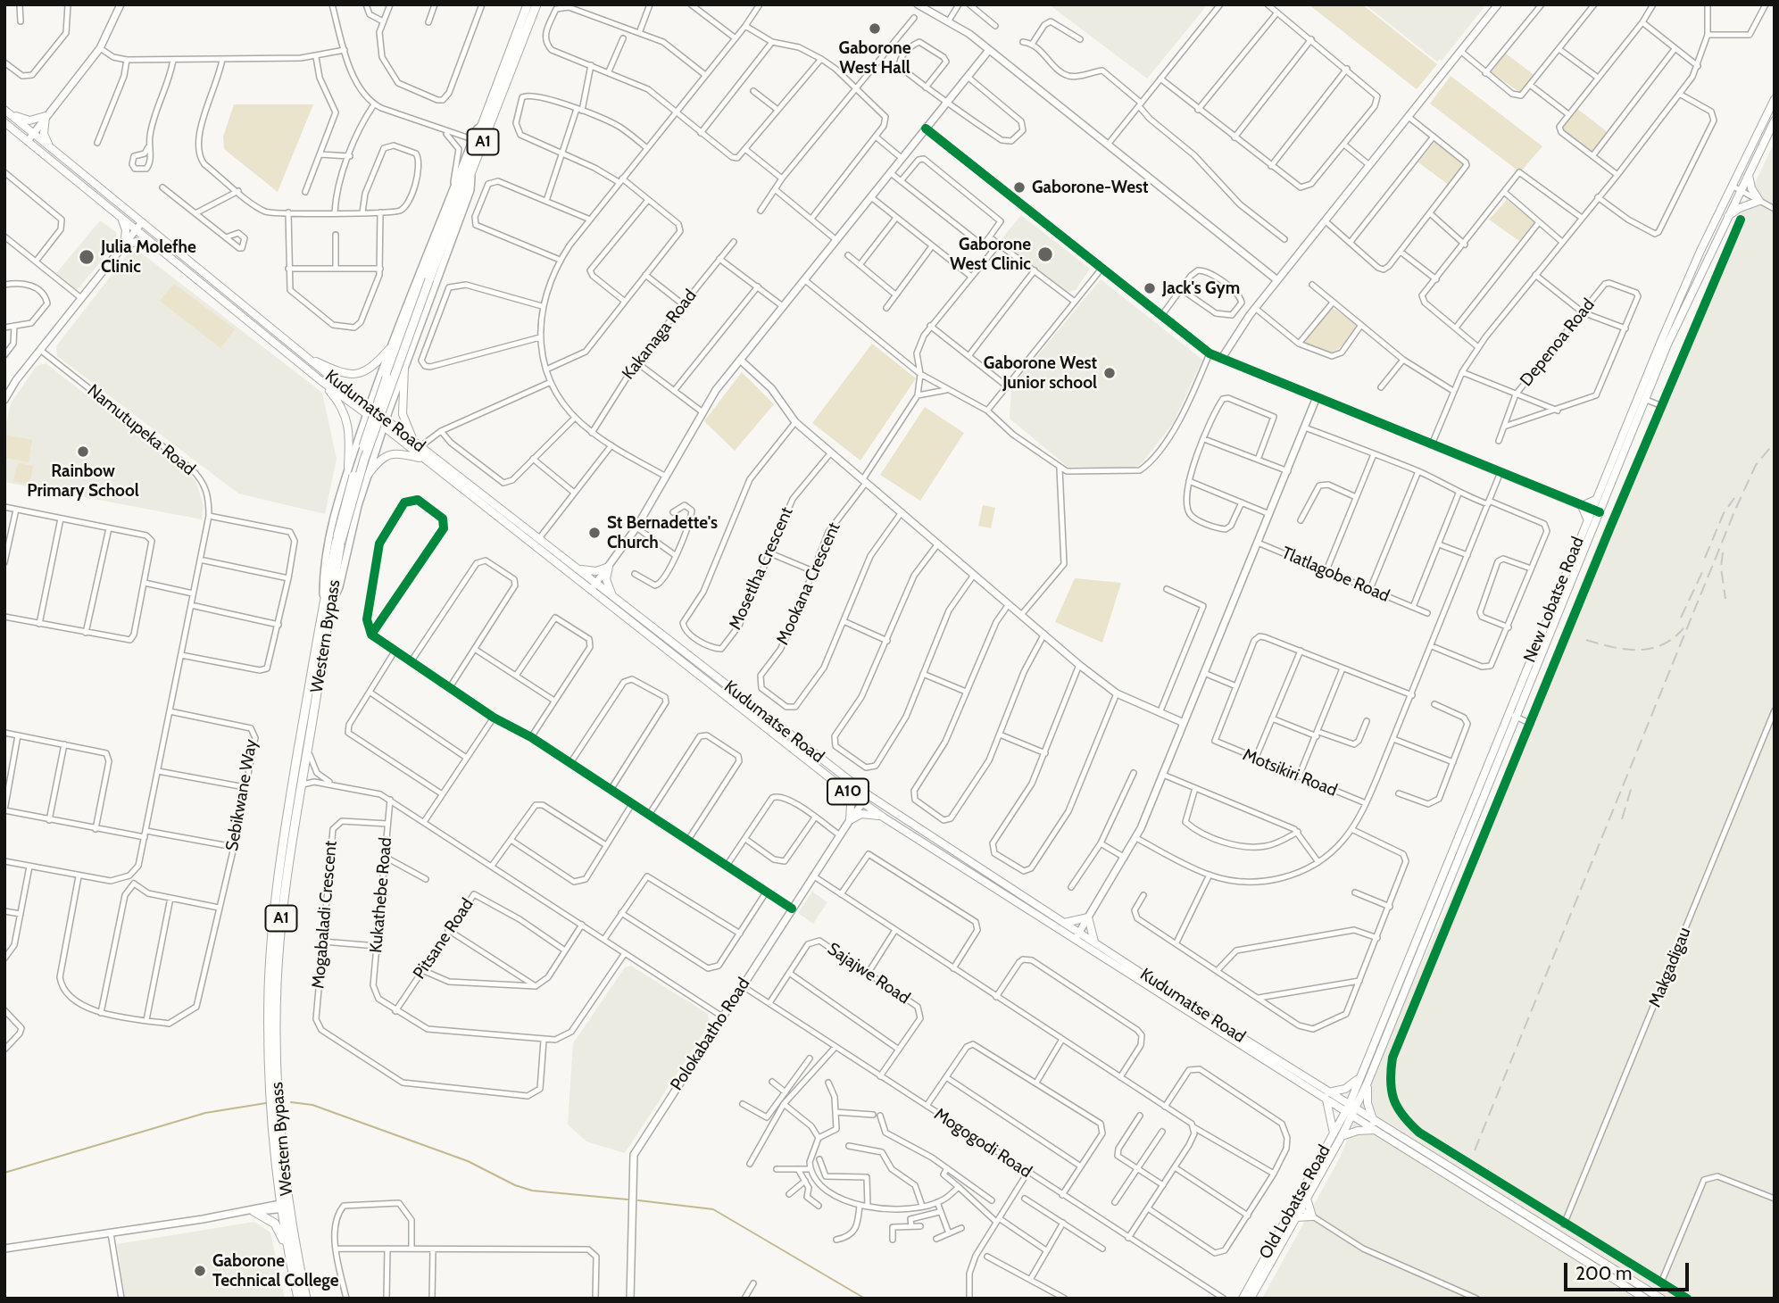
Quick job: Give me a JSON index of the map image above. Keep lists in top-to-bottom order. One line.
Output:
{"streets":{"highway":["A1","Western Bypass"],"main road":["Kudumatse Road","New Lobatse Road","A10","Old Lobatse Road"],"street":["Kakanaga Road","Depenoa Road","Namutupeka Road","Mosetlha Crescent","Tlatlagobe Road","Mookana Crescent","Motsikiri Road","Sebikwane Way","Kukathebe Road","Mogabaladi Crescent","Pitsane Road","Makgadigau","Sajajwe Road","Polokabatho Road","Mogogodi Road"]},"crossings":[["Kudumatse Road","New Lobatse Road"],["Kudumatse Road","Polokabatho Road"],["Namutupeka Road","Sebikwane Way"],["Kukathebe Road","Mogabaladi Crescent"],["Kukathebe Road","Pitsane Road"],["Sajajwe Road","Mogogodi Road"],["Polokabatho Road","Mogogodi Road"]],"places":["Gaborone West Hall","Gaborone-West","Gaborone West Clinic","Julia Molefhe Clinic","Jack's Gym","Gaborone West Junior school","Rainbow Primary School","St Bernadette's Church","Gaborone Technical College"],"scale_bar":"200 m"}
